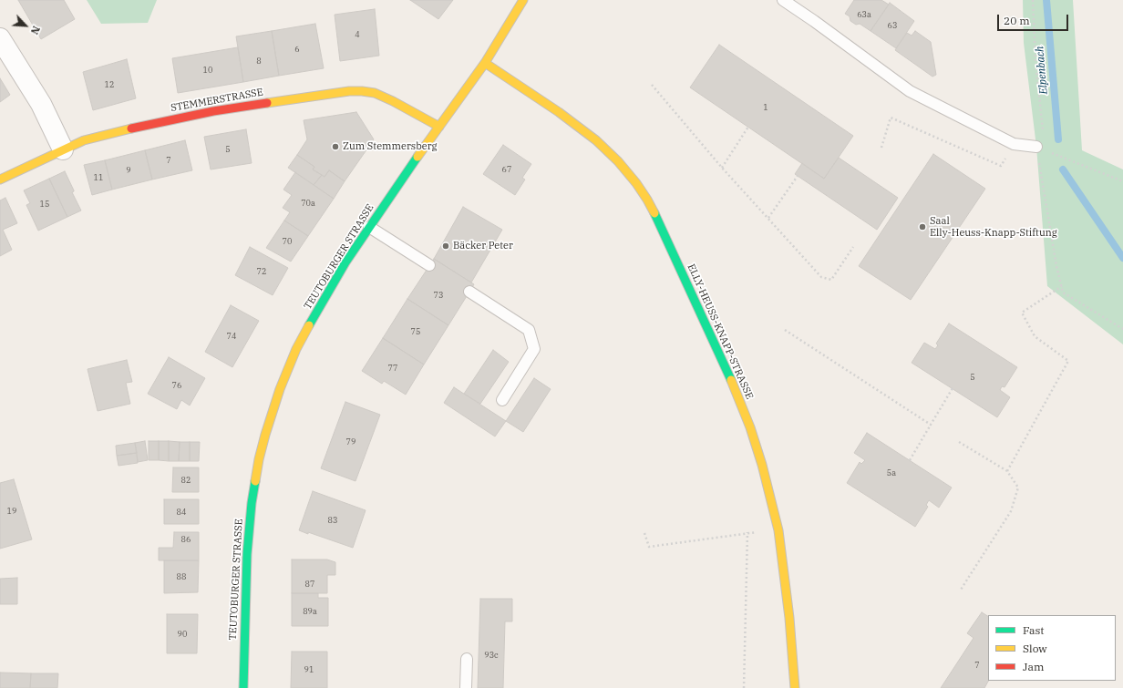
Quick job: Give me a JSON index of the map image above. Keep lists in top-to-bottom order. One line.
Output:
{"streets":{"street":["STEMMERSTRASSE","TEUTOBURGER STRASSE","ELLY-HEUSS-KNAPP-STRASSE"]},"crossings":[["STEMMERSTRASSE","TEUTOBURGER STRASSE"],["TEUTOBURGER STRASSE","ELLY-HEUSS-KNAPP-STRASSE"]],"water":["Elpenbach"],"places":["Zum Stemmersberg","Saal Elly-Heuss-Knapp-Stiftung","Bäcker Peter"],"house_numbers":["63a","63","4","6","8","10","12","1","5","7","67","9","11","70a","15","70","72","73","75","74","77","5","76","79","5a","82","19","84","83","86","88","87","89a","90","93c","7","91"],"legend":["Fast","Slow","Jam"],"scale_bar":"20 m","north":"bottom right"}
